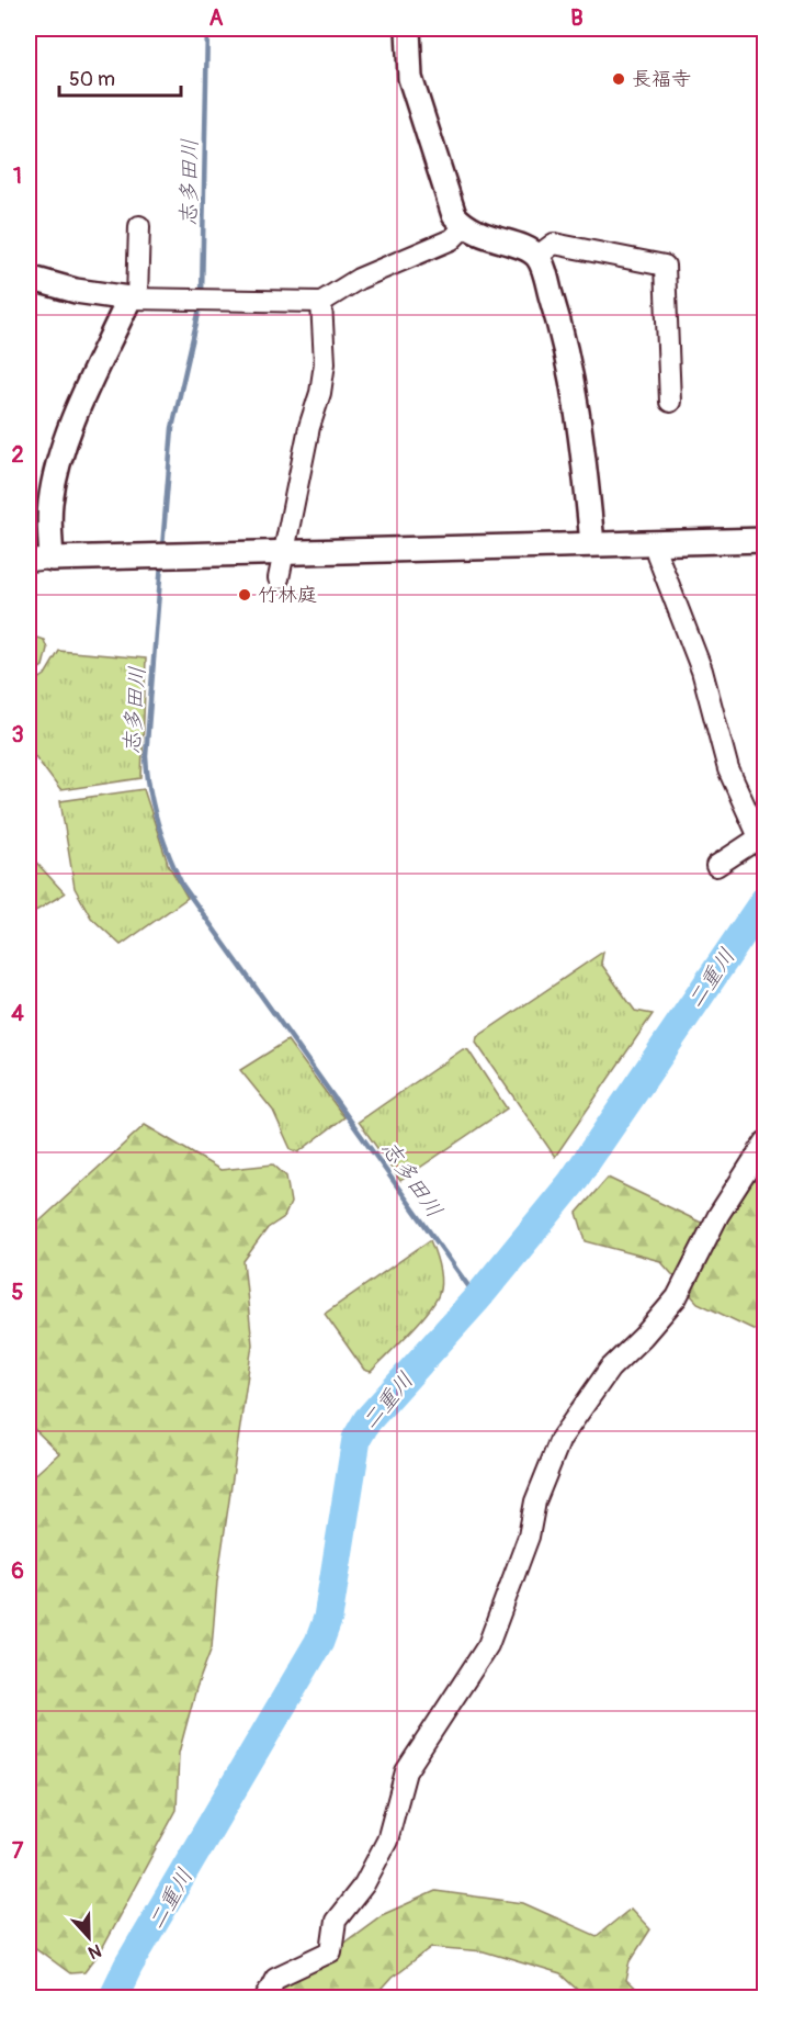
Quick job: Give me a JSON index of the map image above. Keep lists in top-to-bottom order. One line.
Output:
{"water":["志多田川","二重川"],"places":["長福寺","竹林庭"],"scale_bar":"50 m","north":"bottom","grid":{"columns":["A","B"],"rows":["1","2","3","4","5","6","7"]}}
